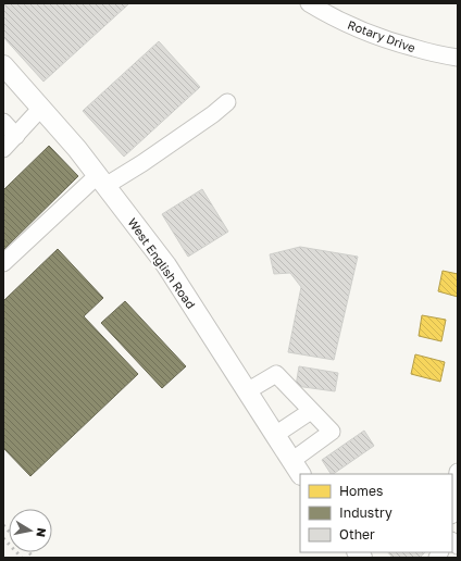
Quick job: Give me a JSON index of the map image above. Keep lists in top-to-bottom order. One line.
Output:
{"streets":{"main road":["West English Road"],"street":["Rotary Drive"]},"legend":["Homes","Industry","Other"],"north":"right"}
